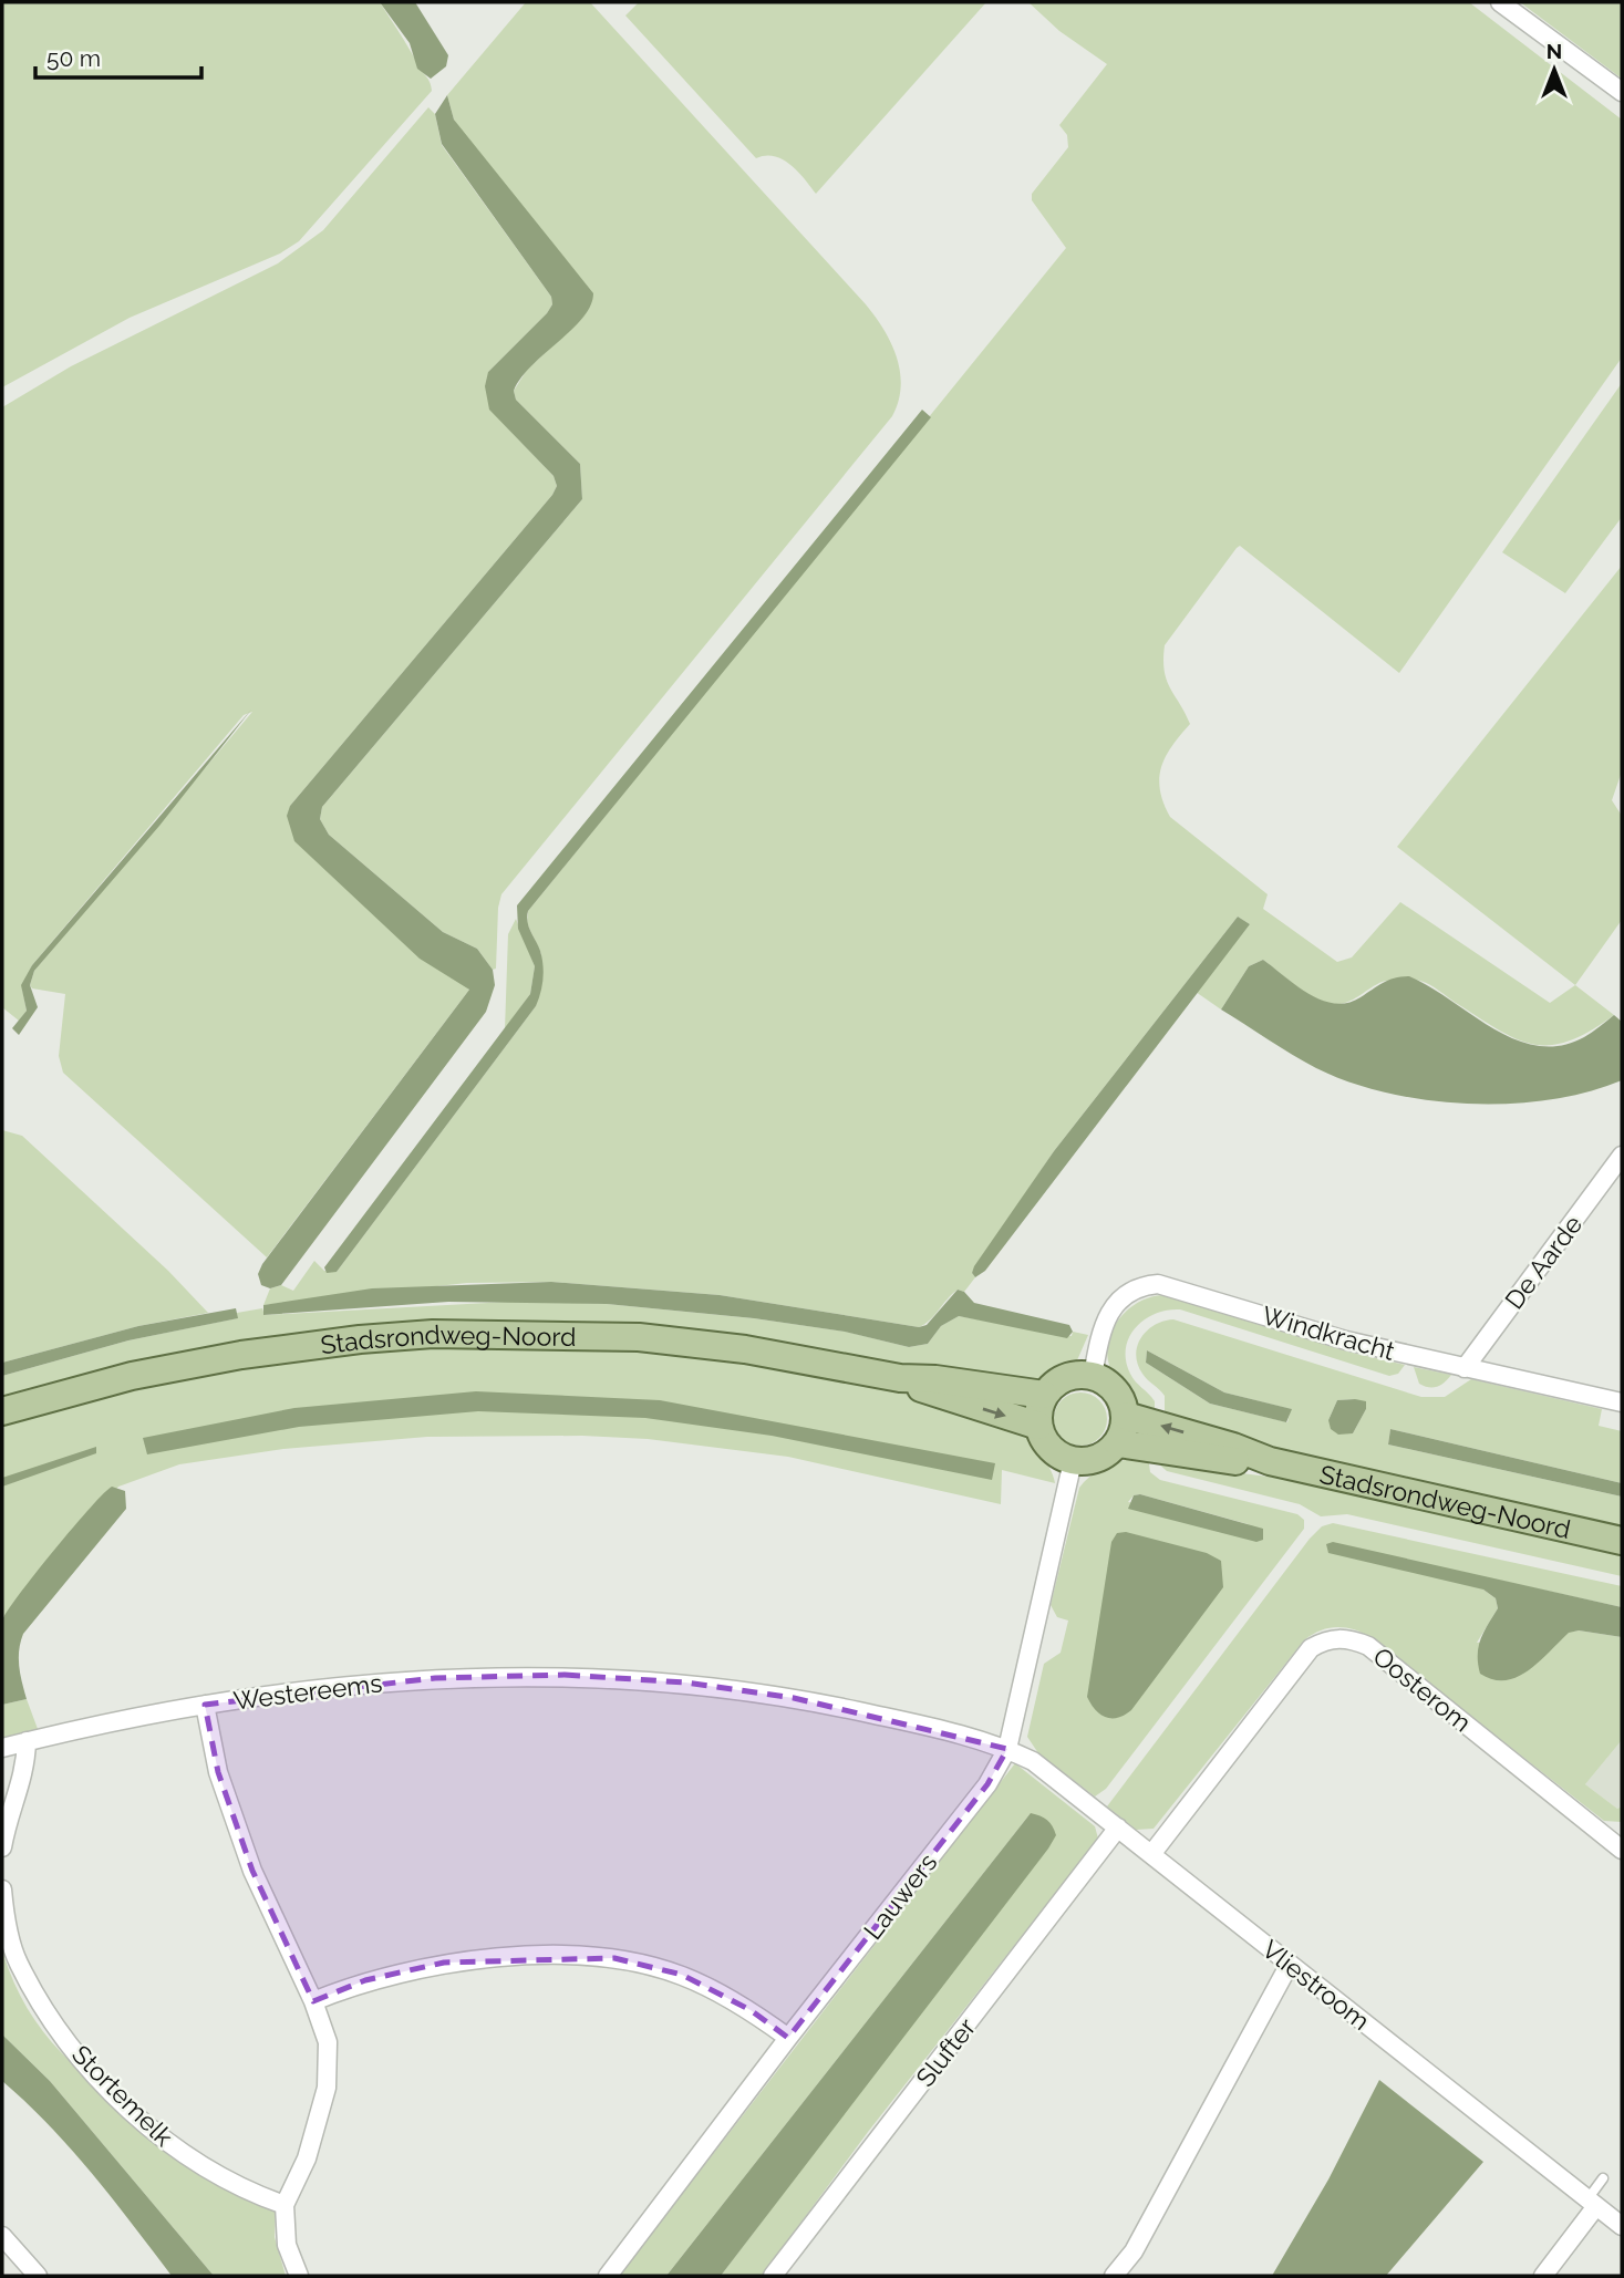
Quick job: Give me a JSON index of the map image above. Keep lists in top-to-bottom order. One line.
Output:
{"streets":{"main road":["Stadsrondweg-Noord"],"street":["De Aarde","Windkracht","Oosterom","Westereems","Lauwers","Vliestroom","Slufter","Stortemelk"]},"crossings":[["De Aarde","Windkracht"],["Windkracht","Stadsrondweg-Noord"],["Windkracht","Lauwers"],["Stadsrondweg-Noord","Lauwers"],["Oosterom","Vliestroom"],["Westereems","Lauwers"],["Westereems","Vliestroom"],["Westereems","Stortemelk"],["Lauwers","Vliestroom"],["Vliestroom","Slufter"]],"scale_bar":"50 m","north":"top"}
